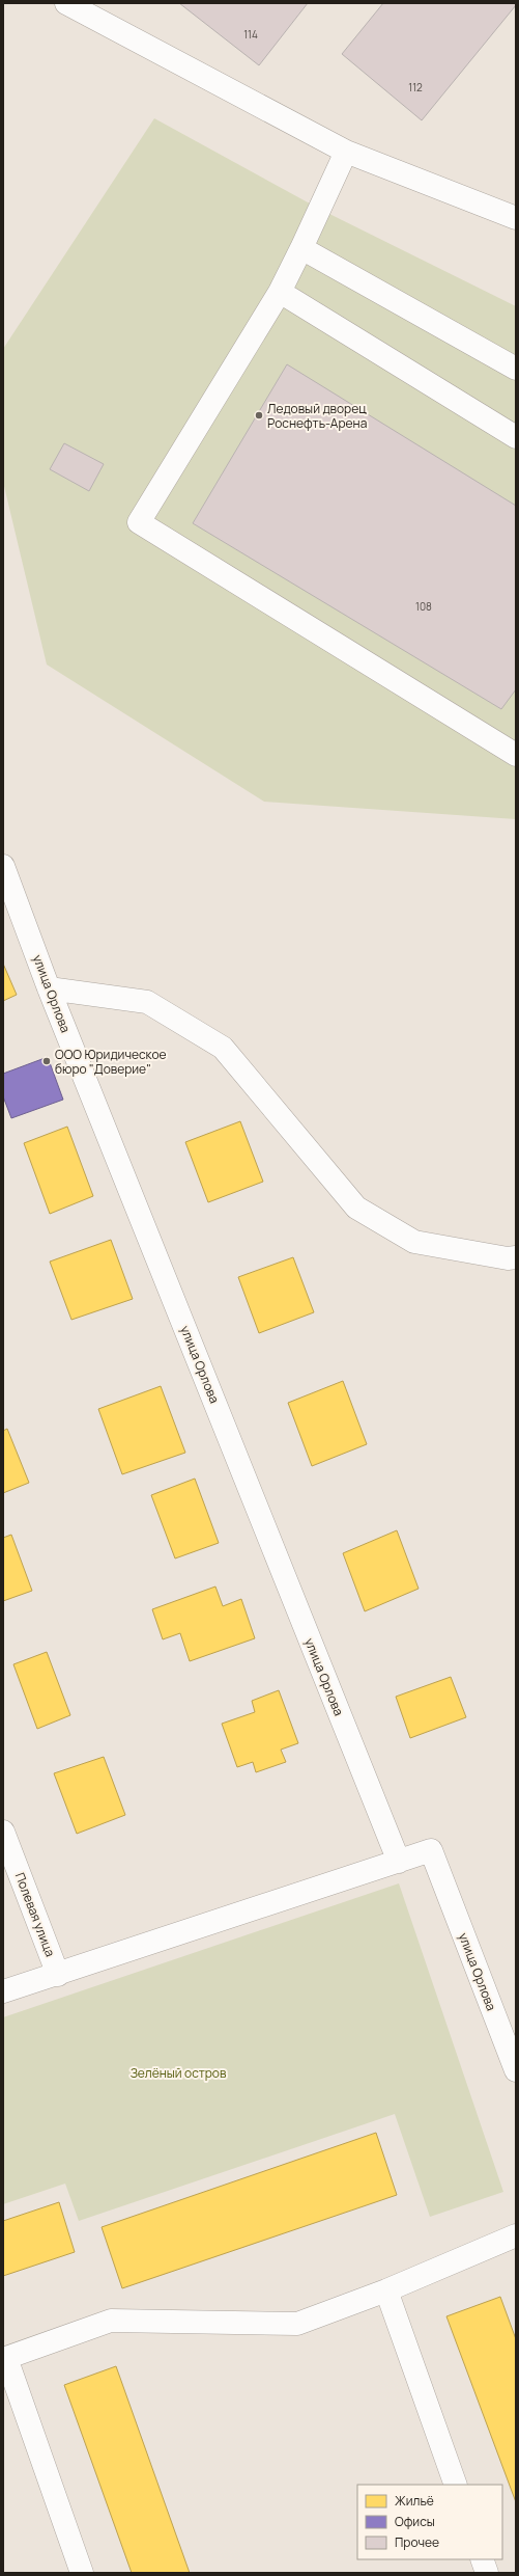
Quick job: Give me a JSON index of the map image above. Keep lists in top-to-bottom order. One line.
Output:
{"streets":{"street":["улица Орлова","Полевая улица"]},"parks":["Зелёный остров"],"places":["Ледовый дворец Роснефть-Арена","ООО Юридическое бюро \"Доверие\""],"house_numbers":["114","112","108"],"legend":["Жильё","Офисы","Прочее"]}
